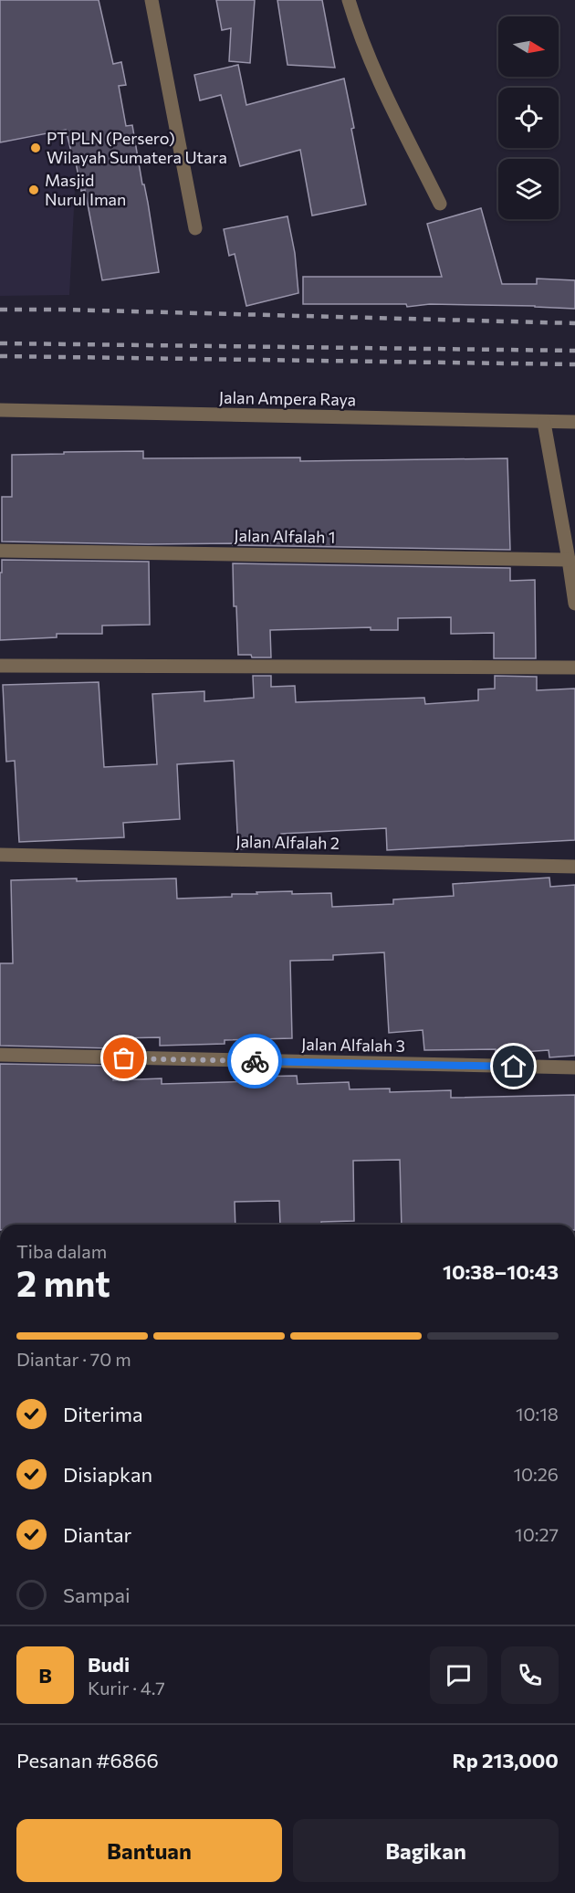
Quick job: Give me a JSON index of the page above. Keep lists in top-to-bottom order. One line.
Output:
{"streets":{"street":["Jalan Ampera Raya","Jalan Alfalah 1","Jalan Alfalah 2","Jalan Alfalah 3"]},"places":["PT PLN (Persero) Wilayah Sumatera Utara","Masjid Nurul Iman"],"north":"right","page":{"heading":["2 mnt","Tiba dalam","10:38–10:43"],"panel":["Budi","Kurir · 4.7","Pesanan #6866","Rp 213,000"],"bar":"Diantar · 70 m","list":[["Diterima","10:18"],["Disiapkan","10:26"],["Diantar","10:27"],"Sampai"],"round":"B","buttons":["Bantuan","Bagikan"]}}
